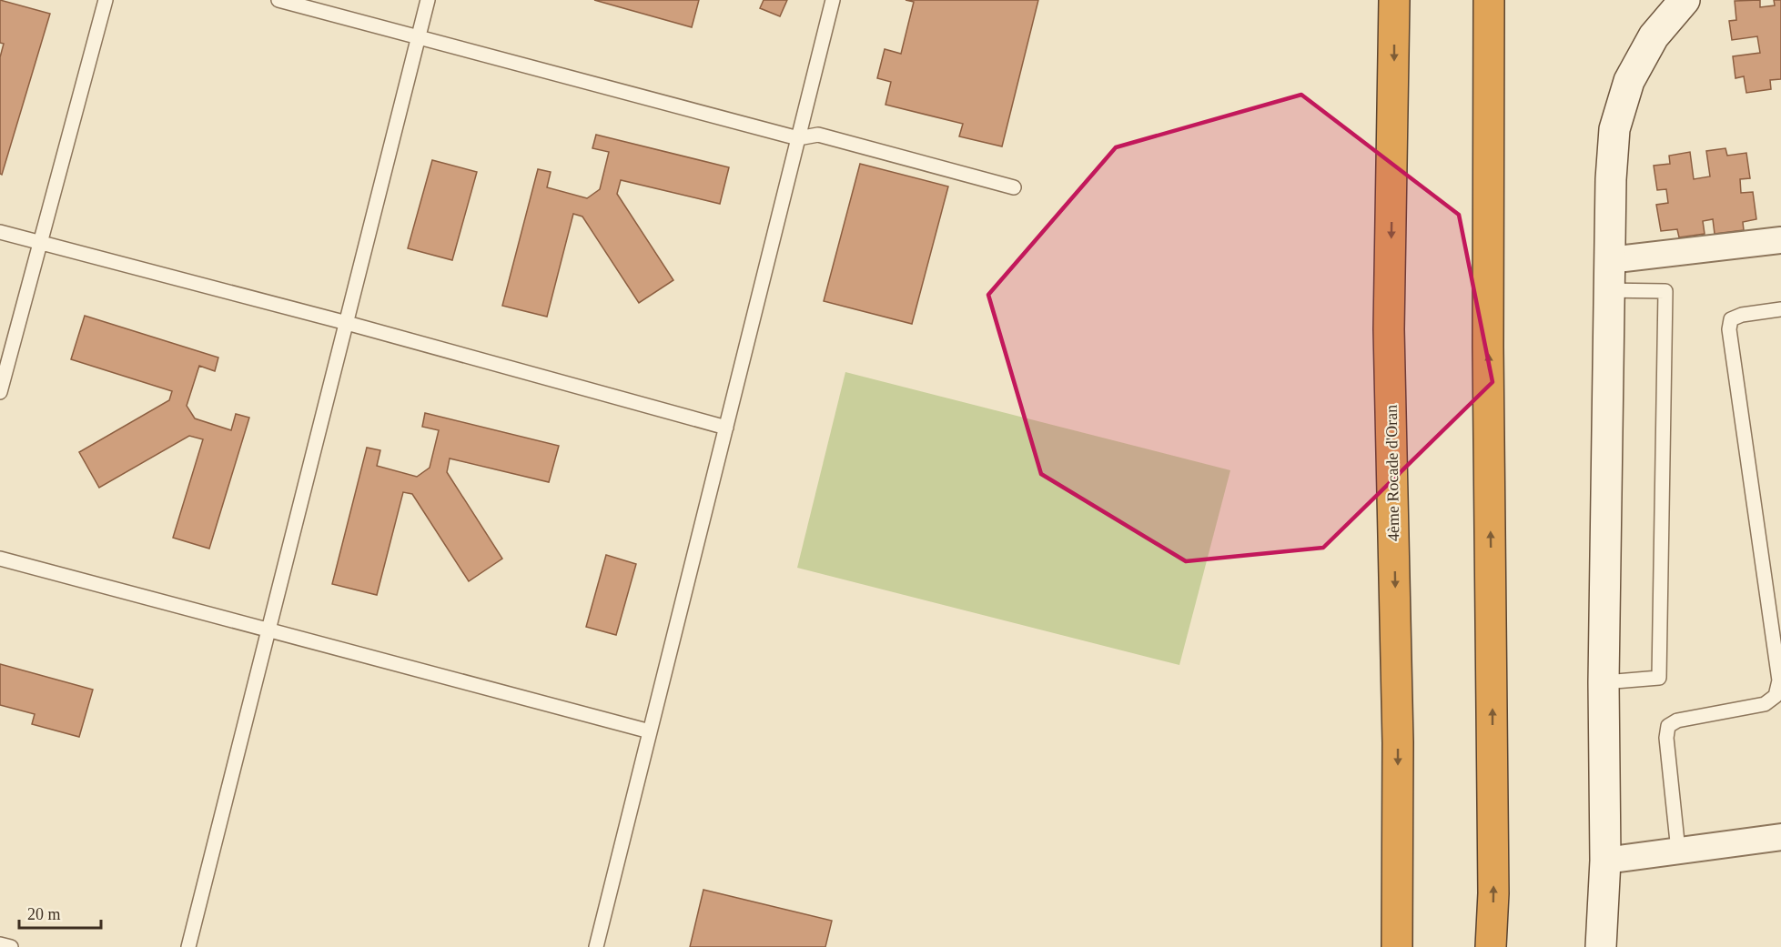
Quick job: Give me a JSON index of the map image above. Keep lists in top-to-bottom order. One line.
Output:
{"streets":{"highway":["4ème Rocade d'Oran"]},"scale_bar":"20 m"}
